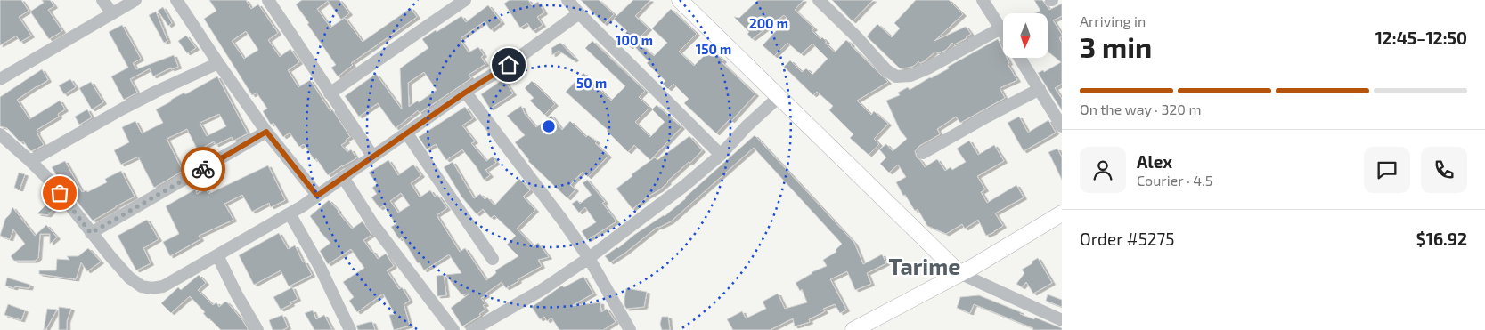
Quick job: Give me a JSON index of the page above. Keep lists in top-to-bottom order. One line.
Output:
{"districts":["Tarime"],"north":"bottom","page":{"heading":["3 min","Arriving in","12:45–12:50"],"panel":["Alex","Courier · 4.5","Order #5275","$16.92"],"bar":"On the way · 320 m"},"rings":["200 m","100 m","150 m","50 m"]}
